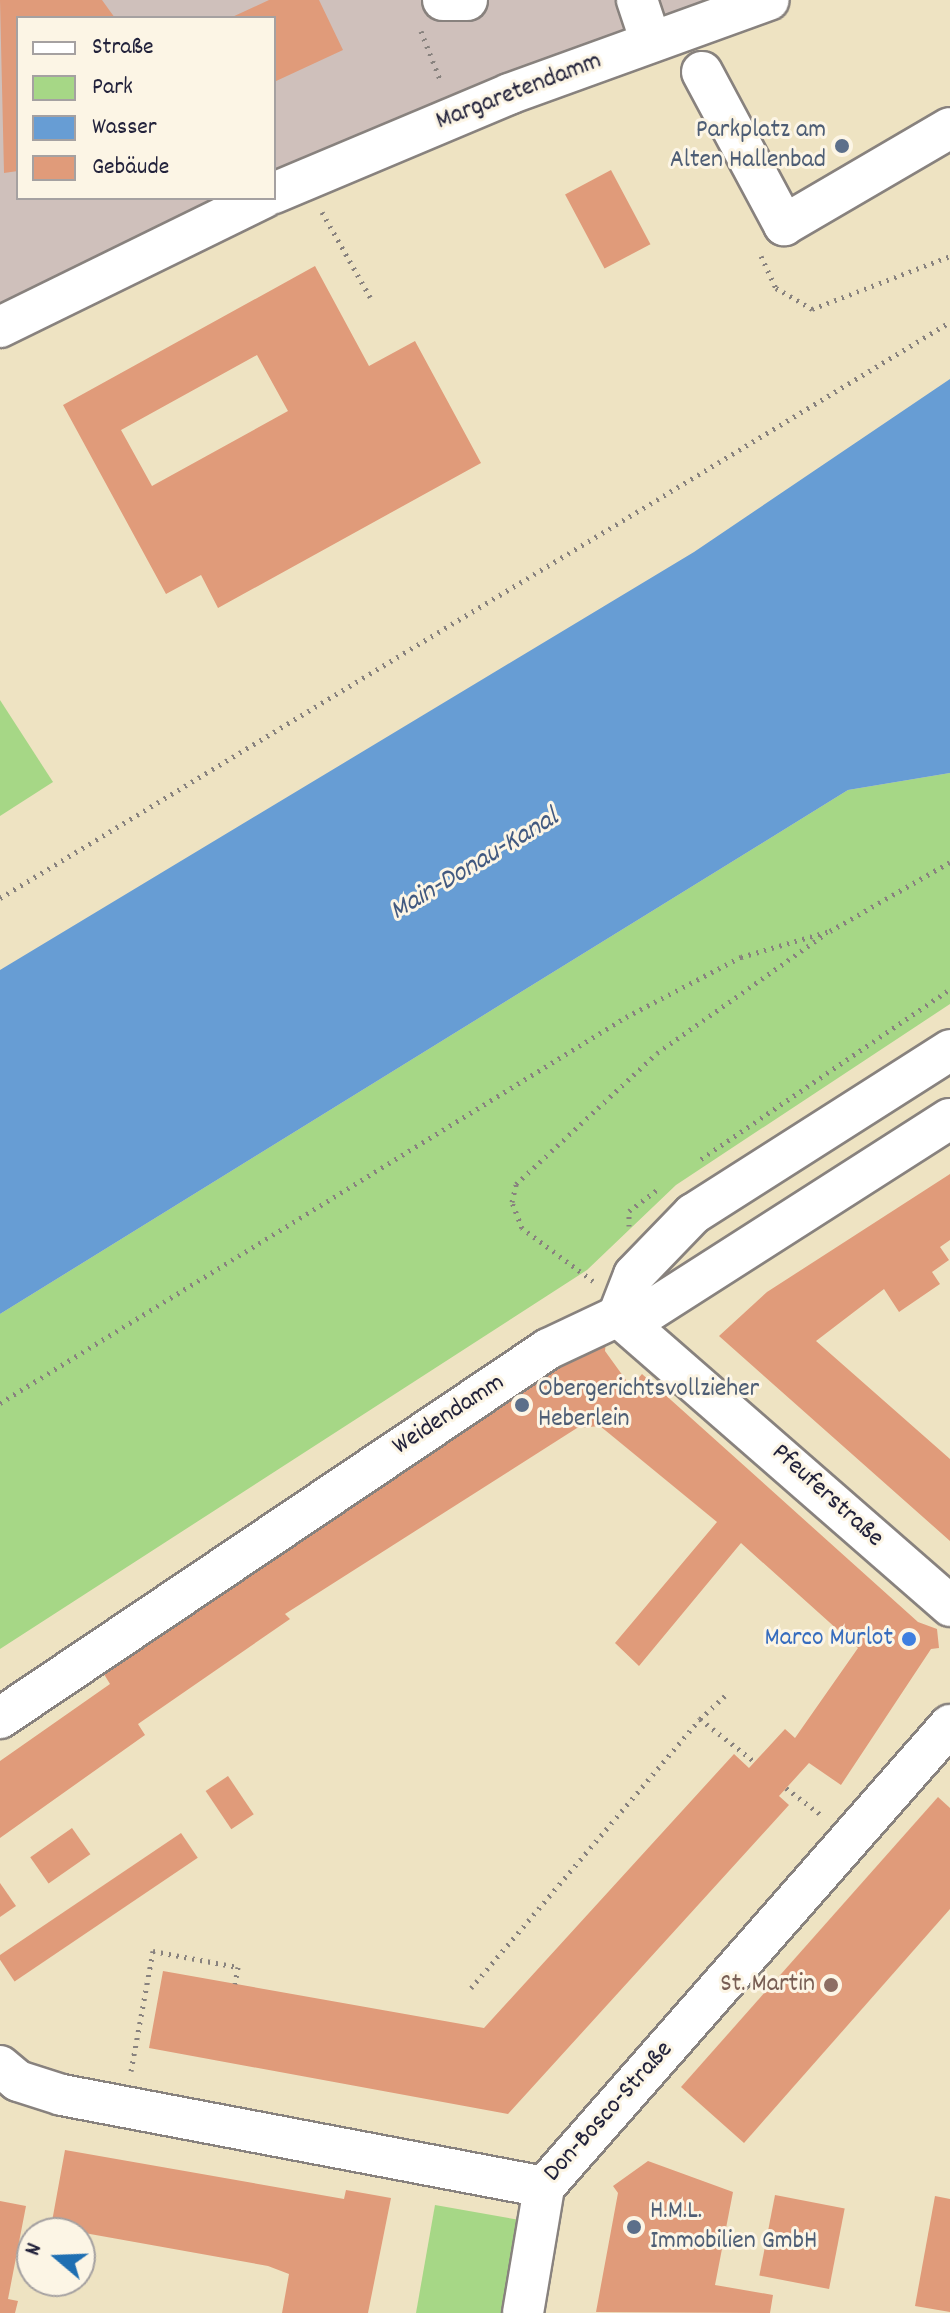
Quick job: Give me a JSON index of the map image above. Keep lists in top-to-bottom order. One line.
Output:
{"streets":{"street":["Margaretendamm","Weidendamm","Pfeuferstraße","Don-Bosco-Straße"]},"crossings":[["Weidendamm","Pfeuferstraße"]],"water":["Main-Donau-Kanal"],"places":["Parkplatz am Alten Hallenbad","Obergerichtsvollzieher Heberlein","Marco Murlot","St. Martin","H.M.L. Immobilien GmbH"],"legend":["Straße","Park","Wasser","Gebäude"],"north":"left"}
